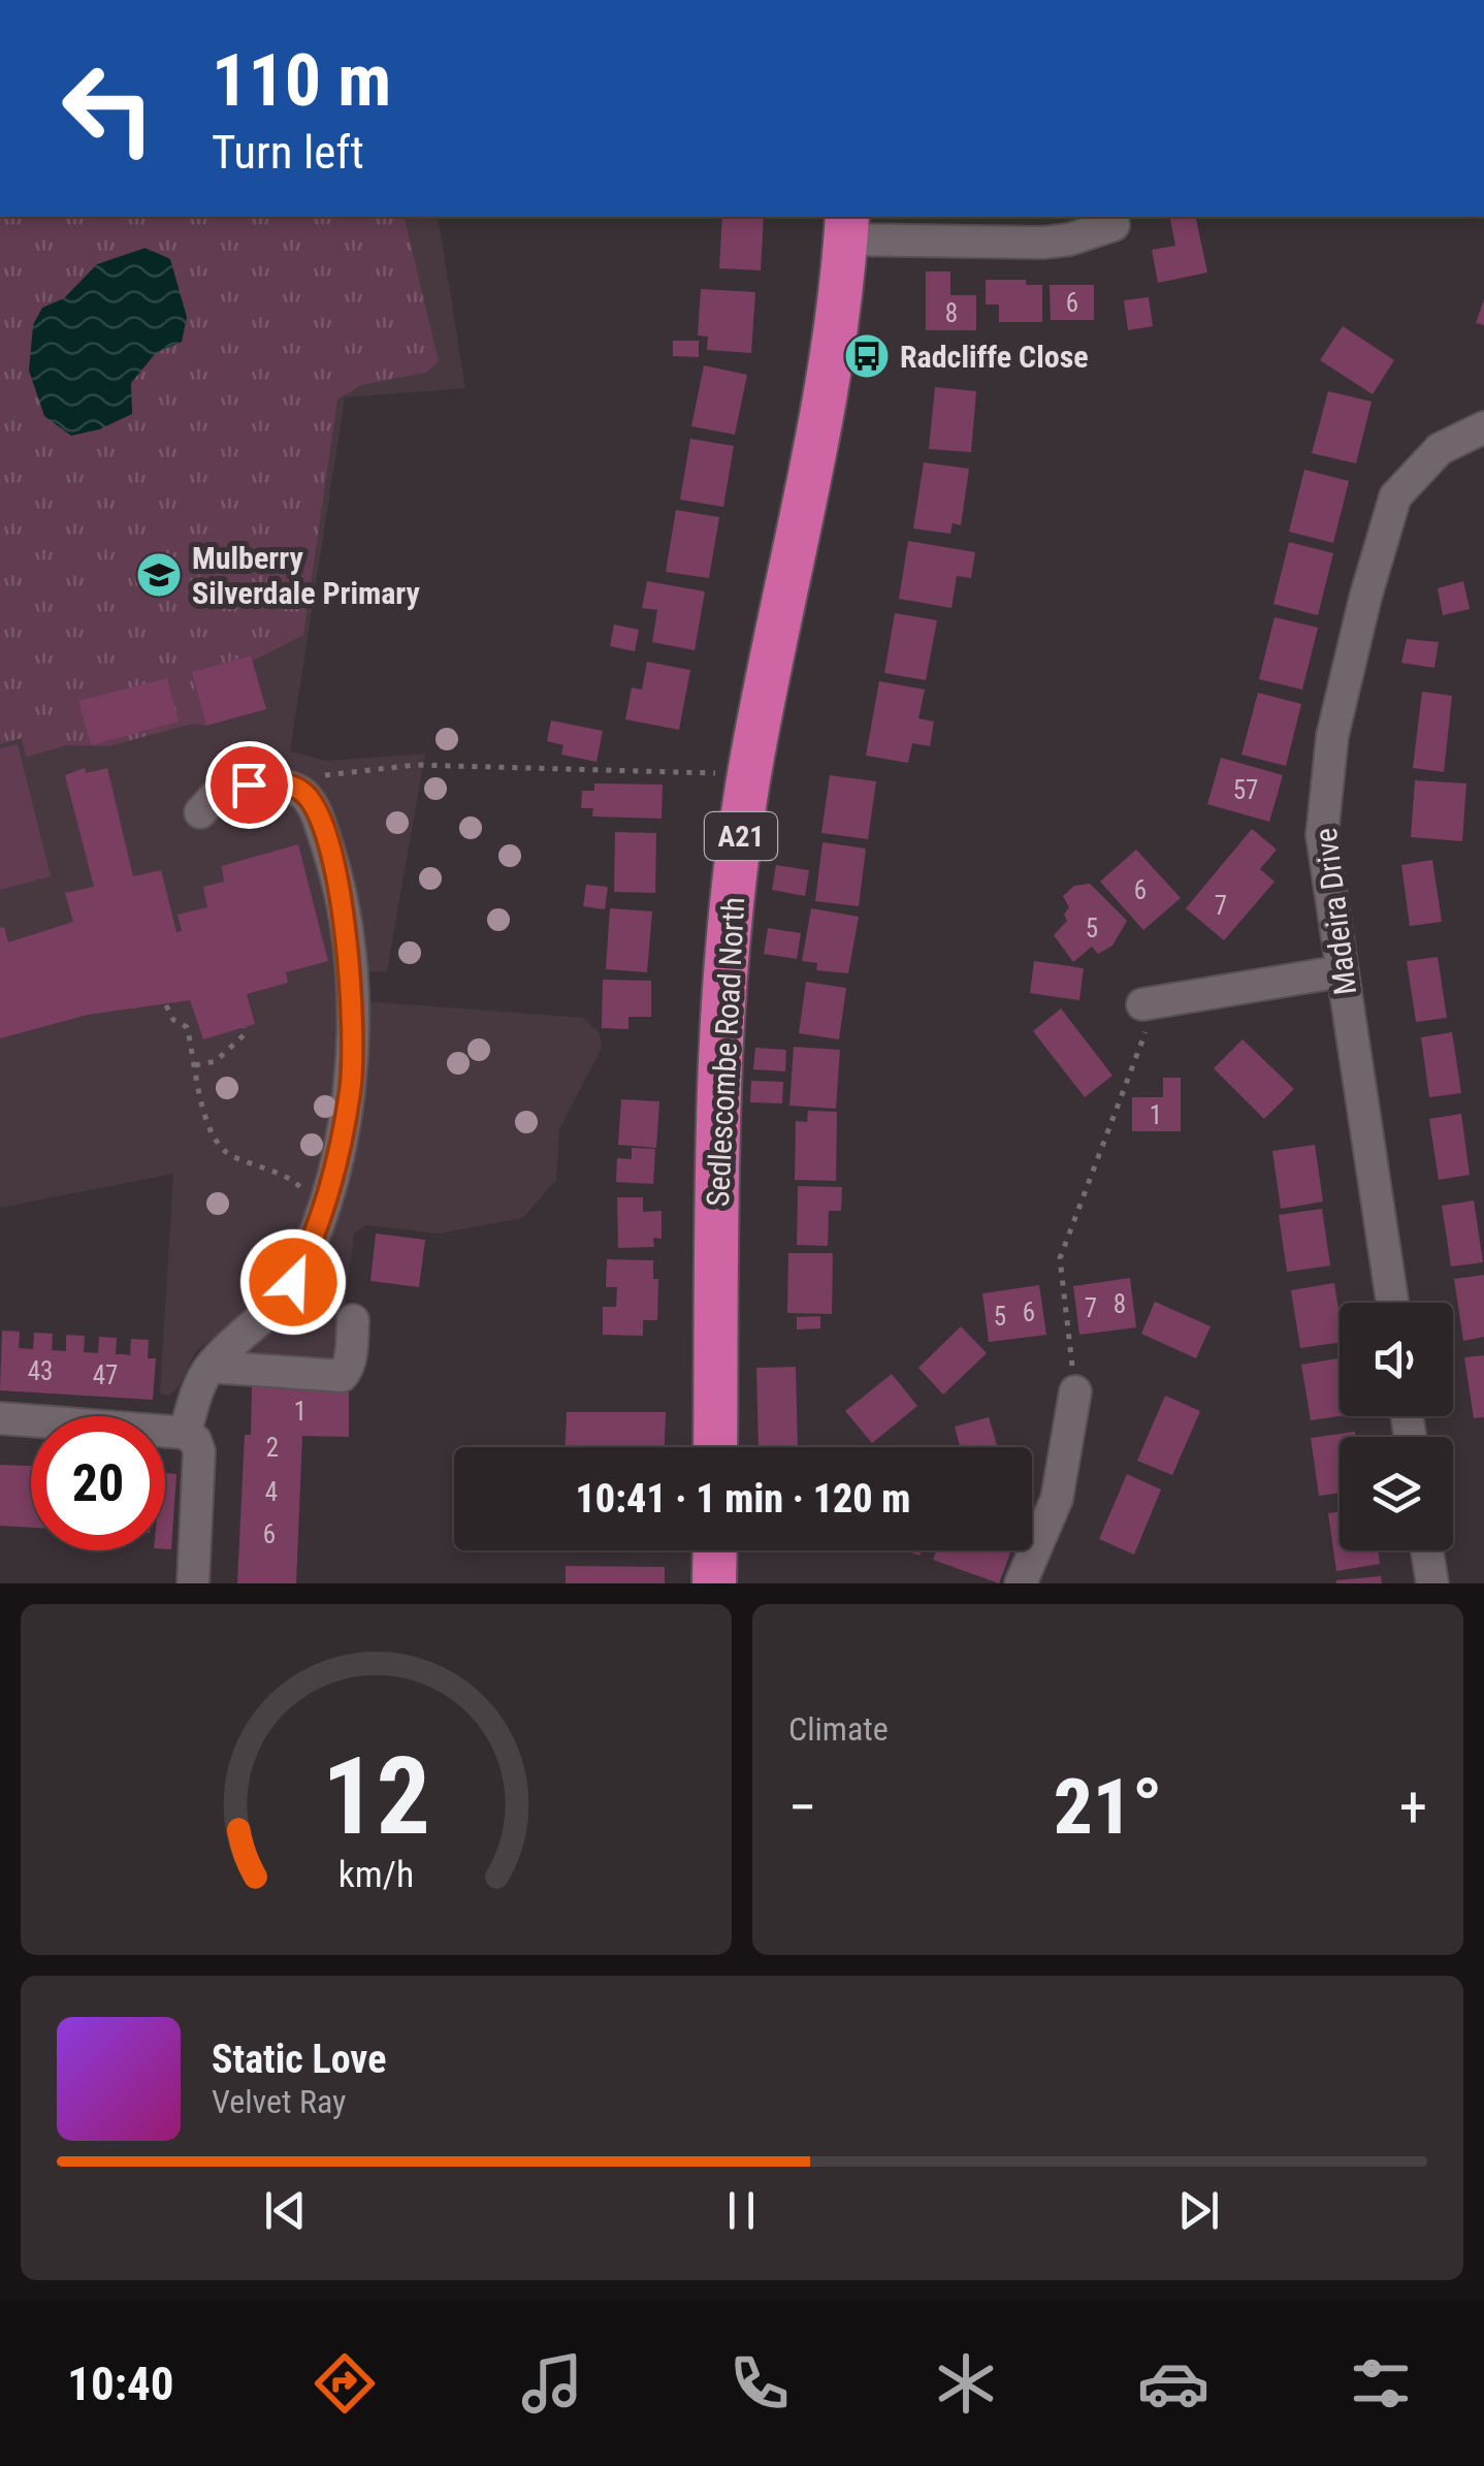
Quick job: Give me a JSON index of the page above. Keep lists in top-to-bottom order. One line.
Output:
{"streets":{"highway":["A21","Sedlescombe Road North"],"street":["Madeira Drive"]},"places":{"bus stop":["Radcliffe Close"],"school or university":["Mulberry Silverdale Primary"]},"house_numbers":["6","8","57","6","7","5","1","8","7","6","5","43","47","1","2","4","6"],"page":{"turn":["110 m","Turn left"],"limit":"20","trip":"10:41 · 1 min · 120 m","tile":"Climate","heat":["−","21°","+"],"song":["Static Love","Velvet Ray"],"tabs":"10:40","gauge":["12","km/h"]}}
